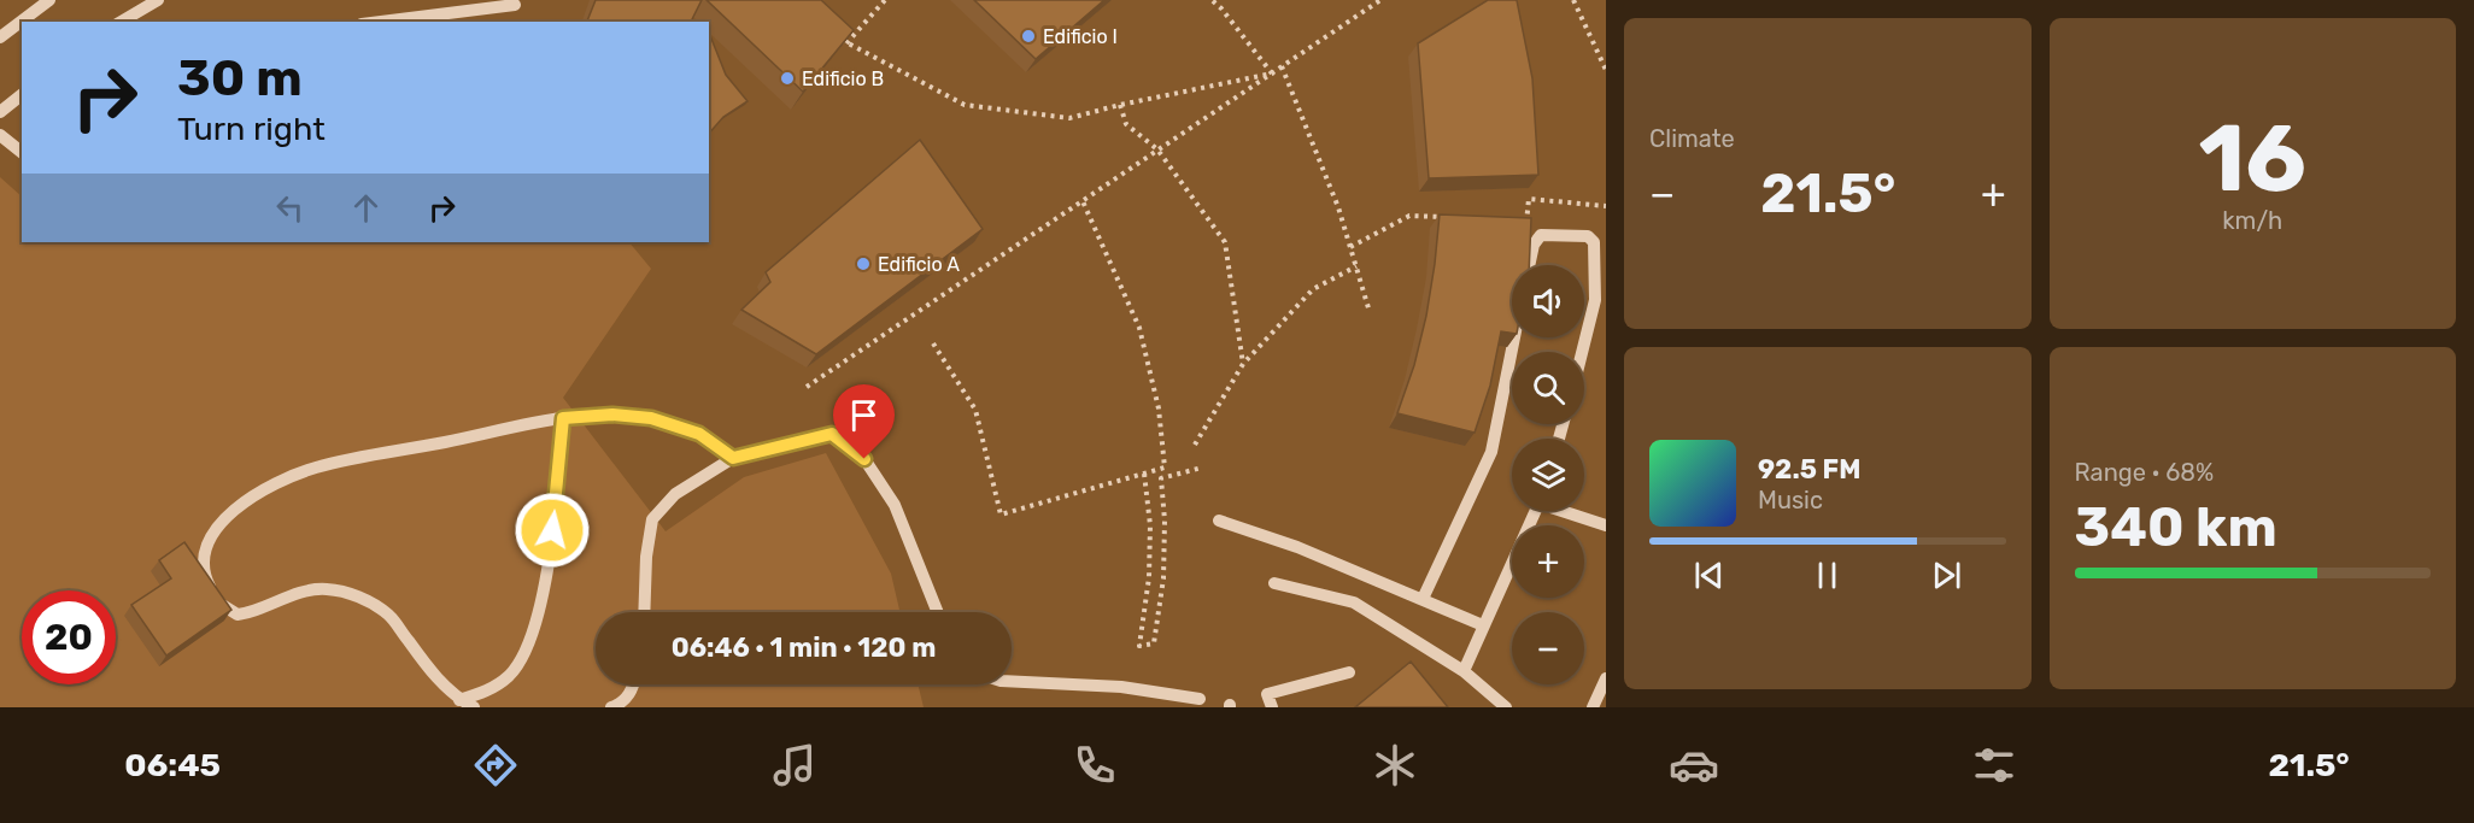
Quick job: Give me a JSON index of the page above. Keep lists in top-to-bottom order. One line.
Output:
{"places":["Edificio I","Edificio B","Edificio A"],"page":{"tile":["Climate",["16","km/h"],["Range · 68%","340 km"]],"turn":["30 m","Turn right"],"heat":["−","21.5°","+"],"map_buttons":["+","−"],"song":["92.5 FM","Music"],"limit":"20","trip":"06:46 · 1 min · 120 m","tabs":["06:45","21.5°"]}}
